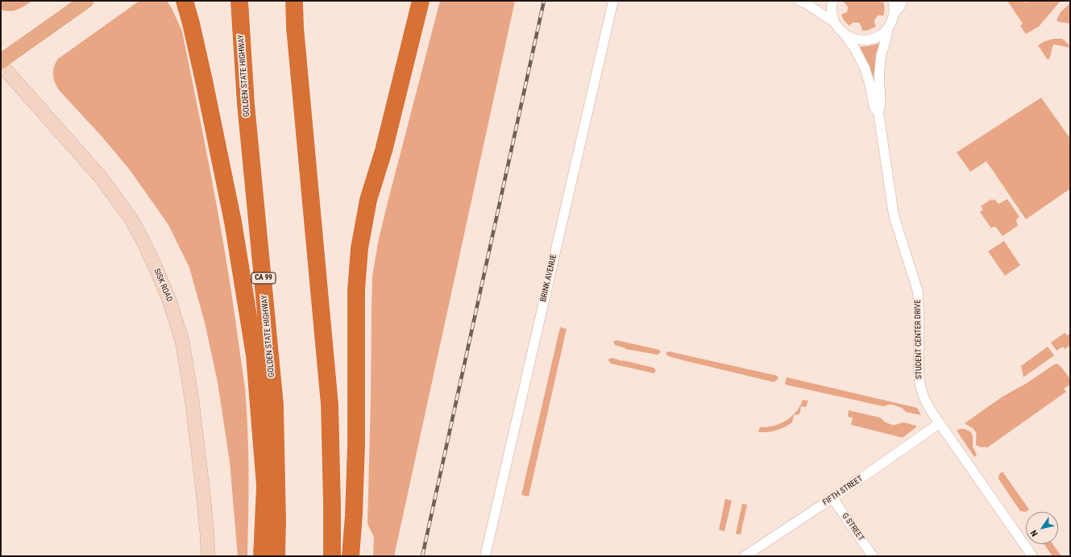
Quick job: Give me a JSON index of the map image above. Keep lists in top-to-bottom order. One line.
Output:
{"streets":{"highway":["GOLDEN STATE HIGHWAY","CA 99"],"main road":["SISK ROAD"],"street":["BRINK AVENUE","STUDENT CENTER DRIVE","FIFTH STREET","G STREET"]},"crossings":[["STUDENT CENTER DRIVE","FIFTH STREET"],["FIFTH STREET","G STREET"]],"north":"bottom left"}
